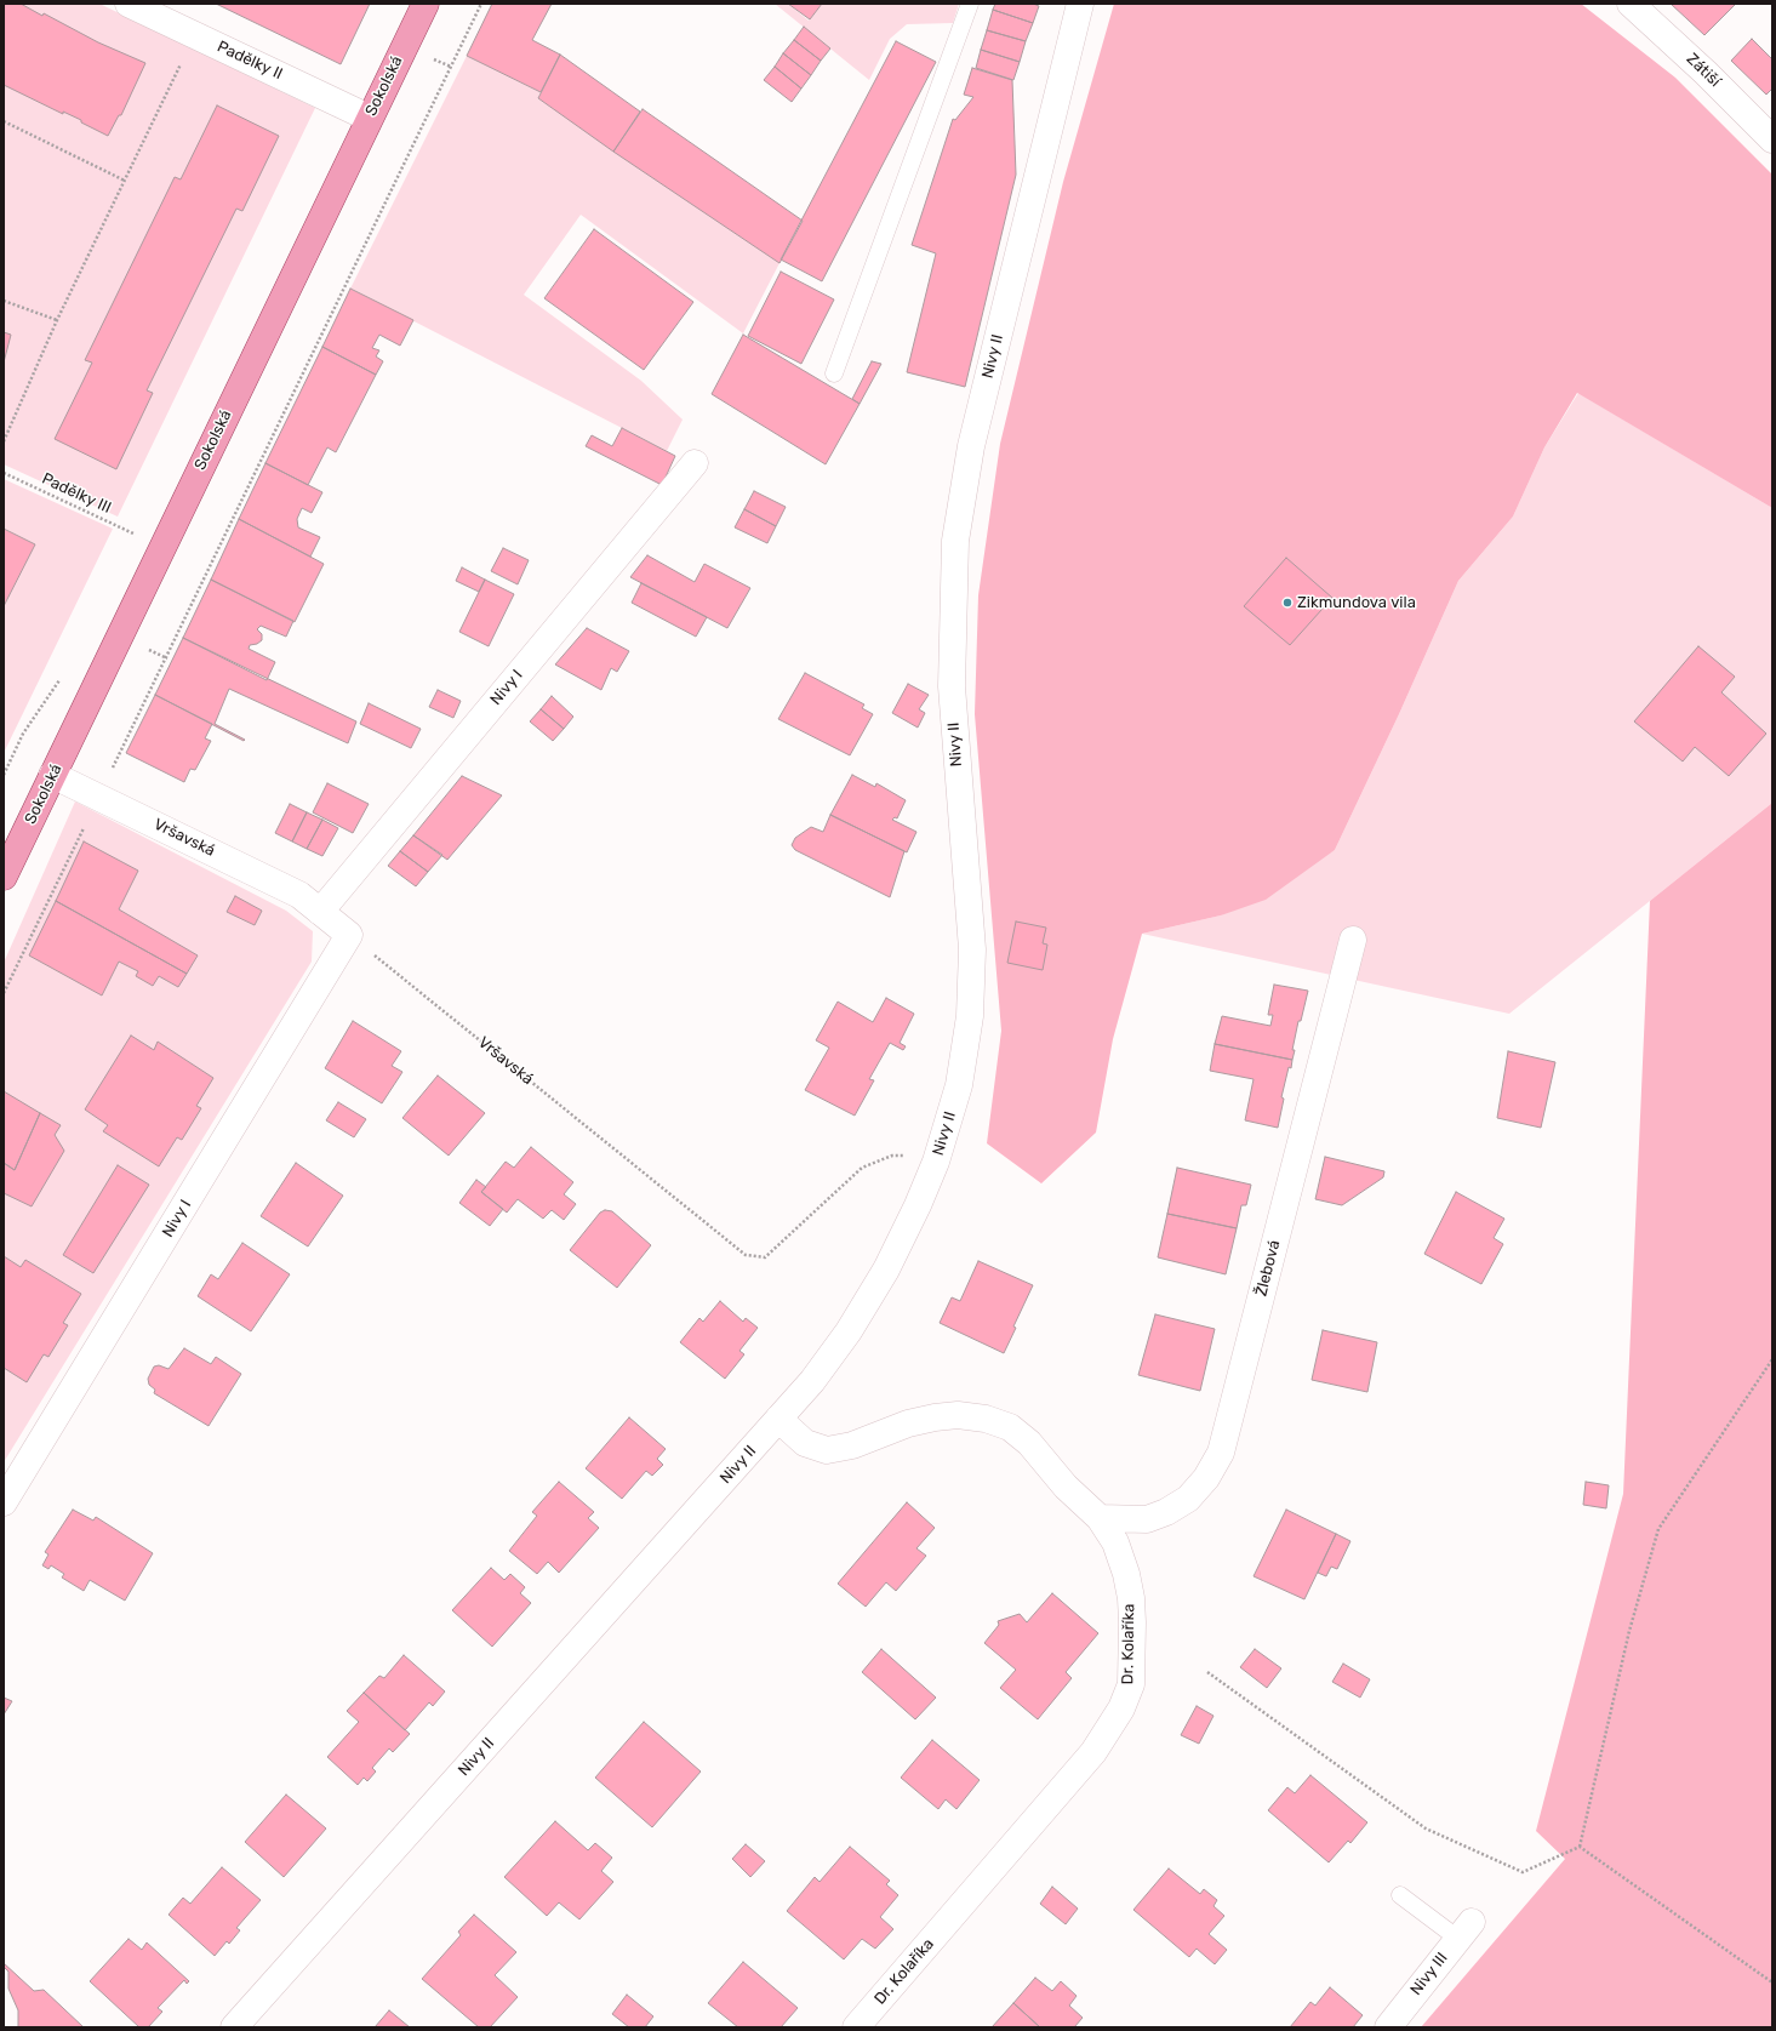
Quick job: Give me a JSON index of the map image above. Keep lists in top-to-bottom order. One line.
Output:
{"streets":{"main road":["Sokolská"],"street":["Padělky II","Zátiší","Nivy II","Nivy I","Vršavská","Žlebová","Dr. Kolaříka","Nivy III"],"path":["Padělky III"]},"crossings":[["Padělky II","Sokolská"],["Sokolská","Vršavská"],["Nivy II","Vršavská"],["Nivy II","Dr. Kolaříka"],["Nivy I","Vršavská"],["Žlebová","Dr. Kolaříka"]],"places":["Zikmundova vila"]}
